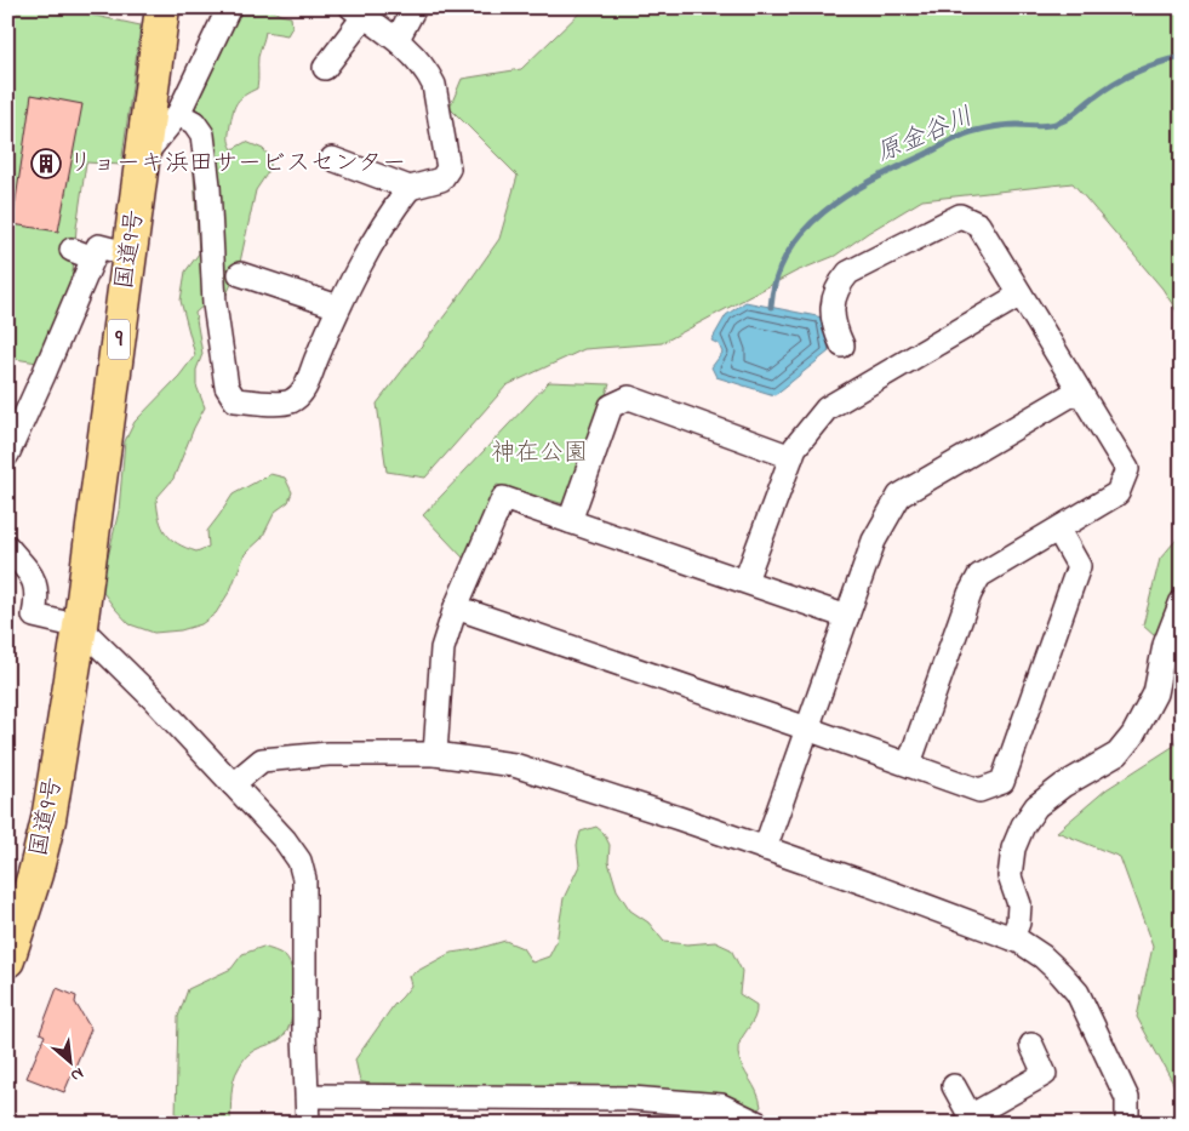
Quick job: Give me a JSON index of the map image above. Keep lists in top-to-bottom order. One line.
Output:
{"streets":{"highway":["国道9号","9"]},"water":["原金谷川"],"parks":["神在公園"],"places":{"building":["リョーキ浜田サービスセンター"]},"north":"bottom right"}
